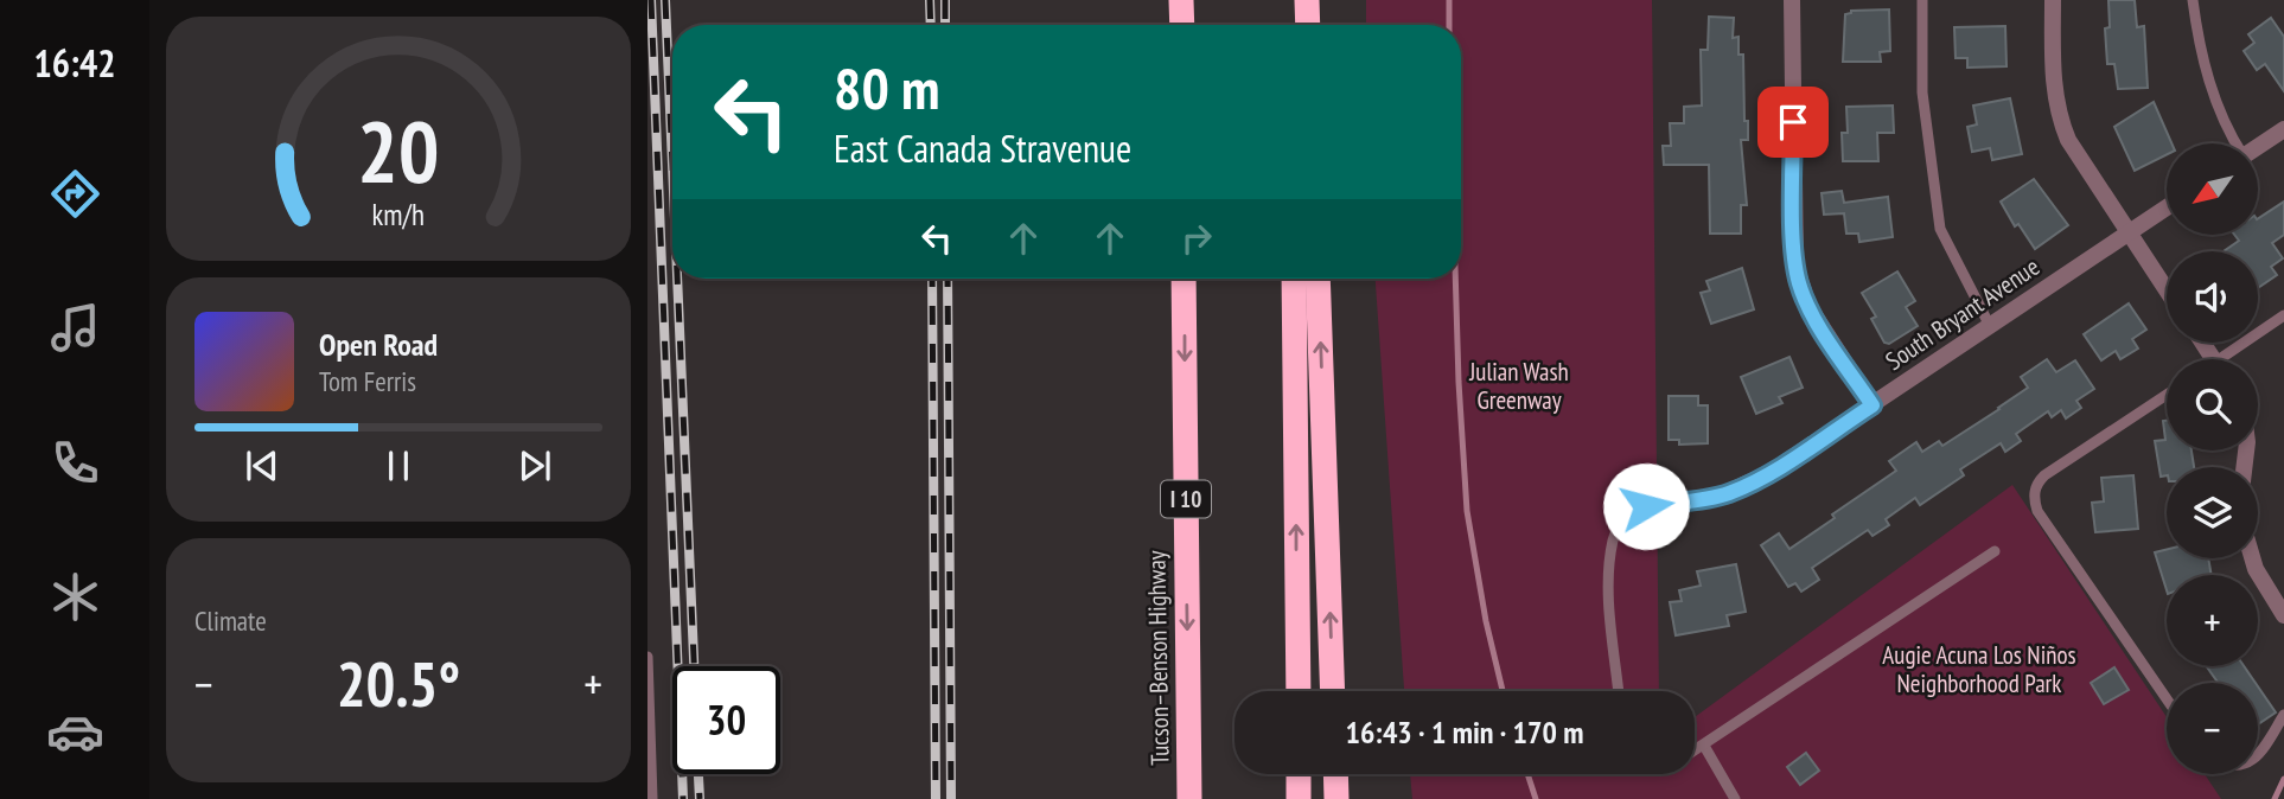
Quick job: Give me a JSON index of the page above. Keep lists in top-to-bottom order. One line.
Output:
{"streets":{"highway":["I 10","Tucson–Benson Highway"],"street":["South Bryant Avenue"]},"parks":["Julian Wash Greenway","Augie Acuna Los Niños Neighborhood Park"],"north":"bottom left","page":{"tabs":"16:42","turn":["80 m","East Canada Stravenue"],"map_buttons":["+","−"],"song":["Open Road","Tom Ferris"],"tile":"Climate","heat":["−","20.5°","+"],"limit":"30","trip":"16:43 · 1 min · 170 m","gauge":["20","km/h"]}}
